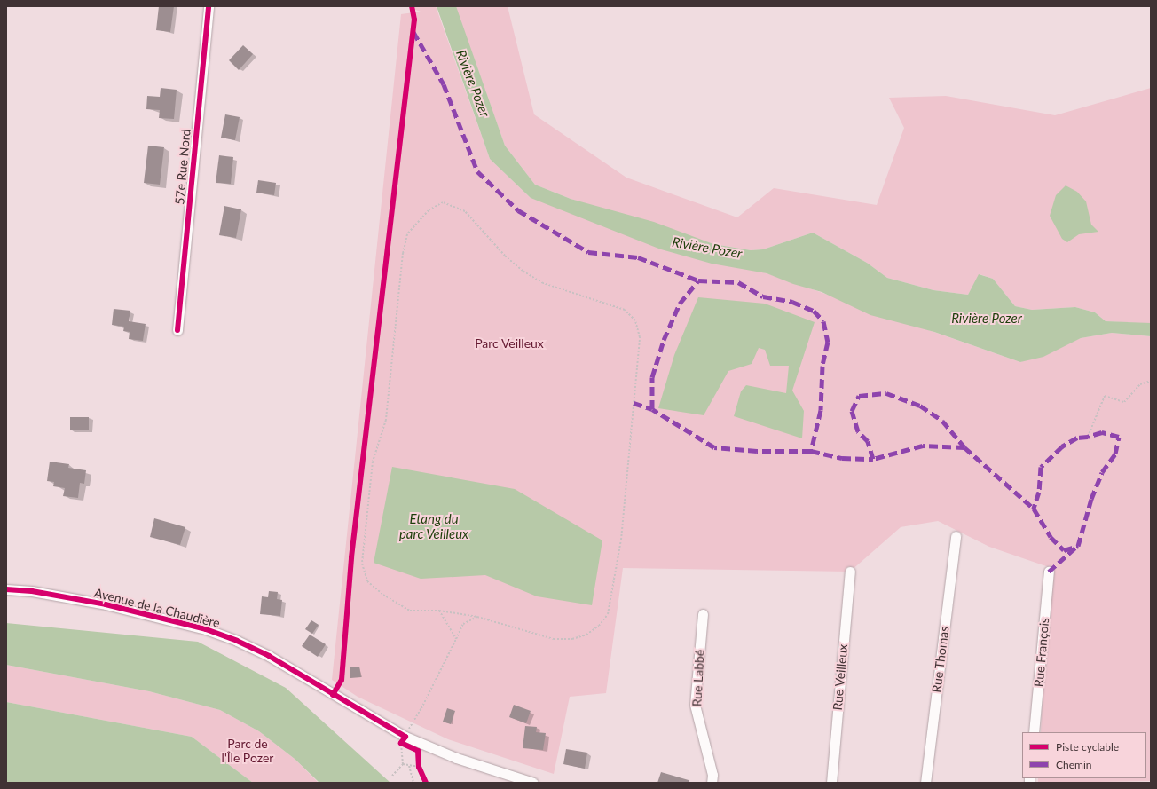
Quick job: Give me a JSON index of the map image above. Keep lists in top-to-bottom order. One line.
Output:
{"streets":{"street":["57e Rue Nord","Avenue de la Chaudière","Rue François","Rue Thomas","Rue Veilleux","Rue Labbé"]},"water":["Rivière Pozer","Etang du parc Veilleux"],"parks":["Parc Veilleux","Parc de l'Île Pozer"],"legend":["Piste cyclable","Chemin"]}
